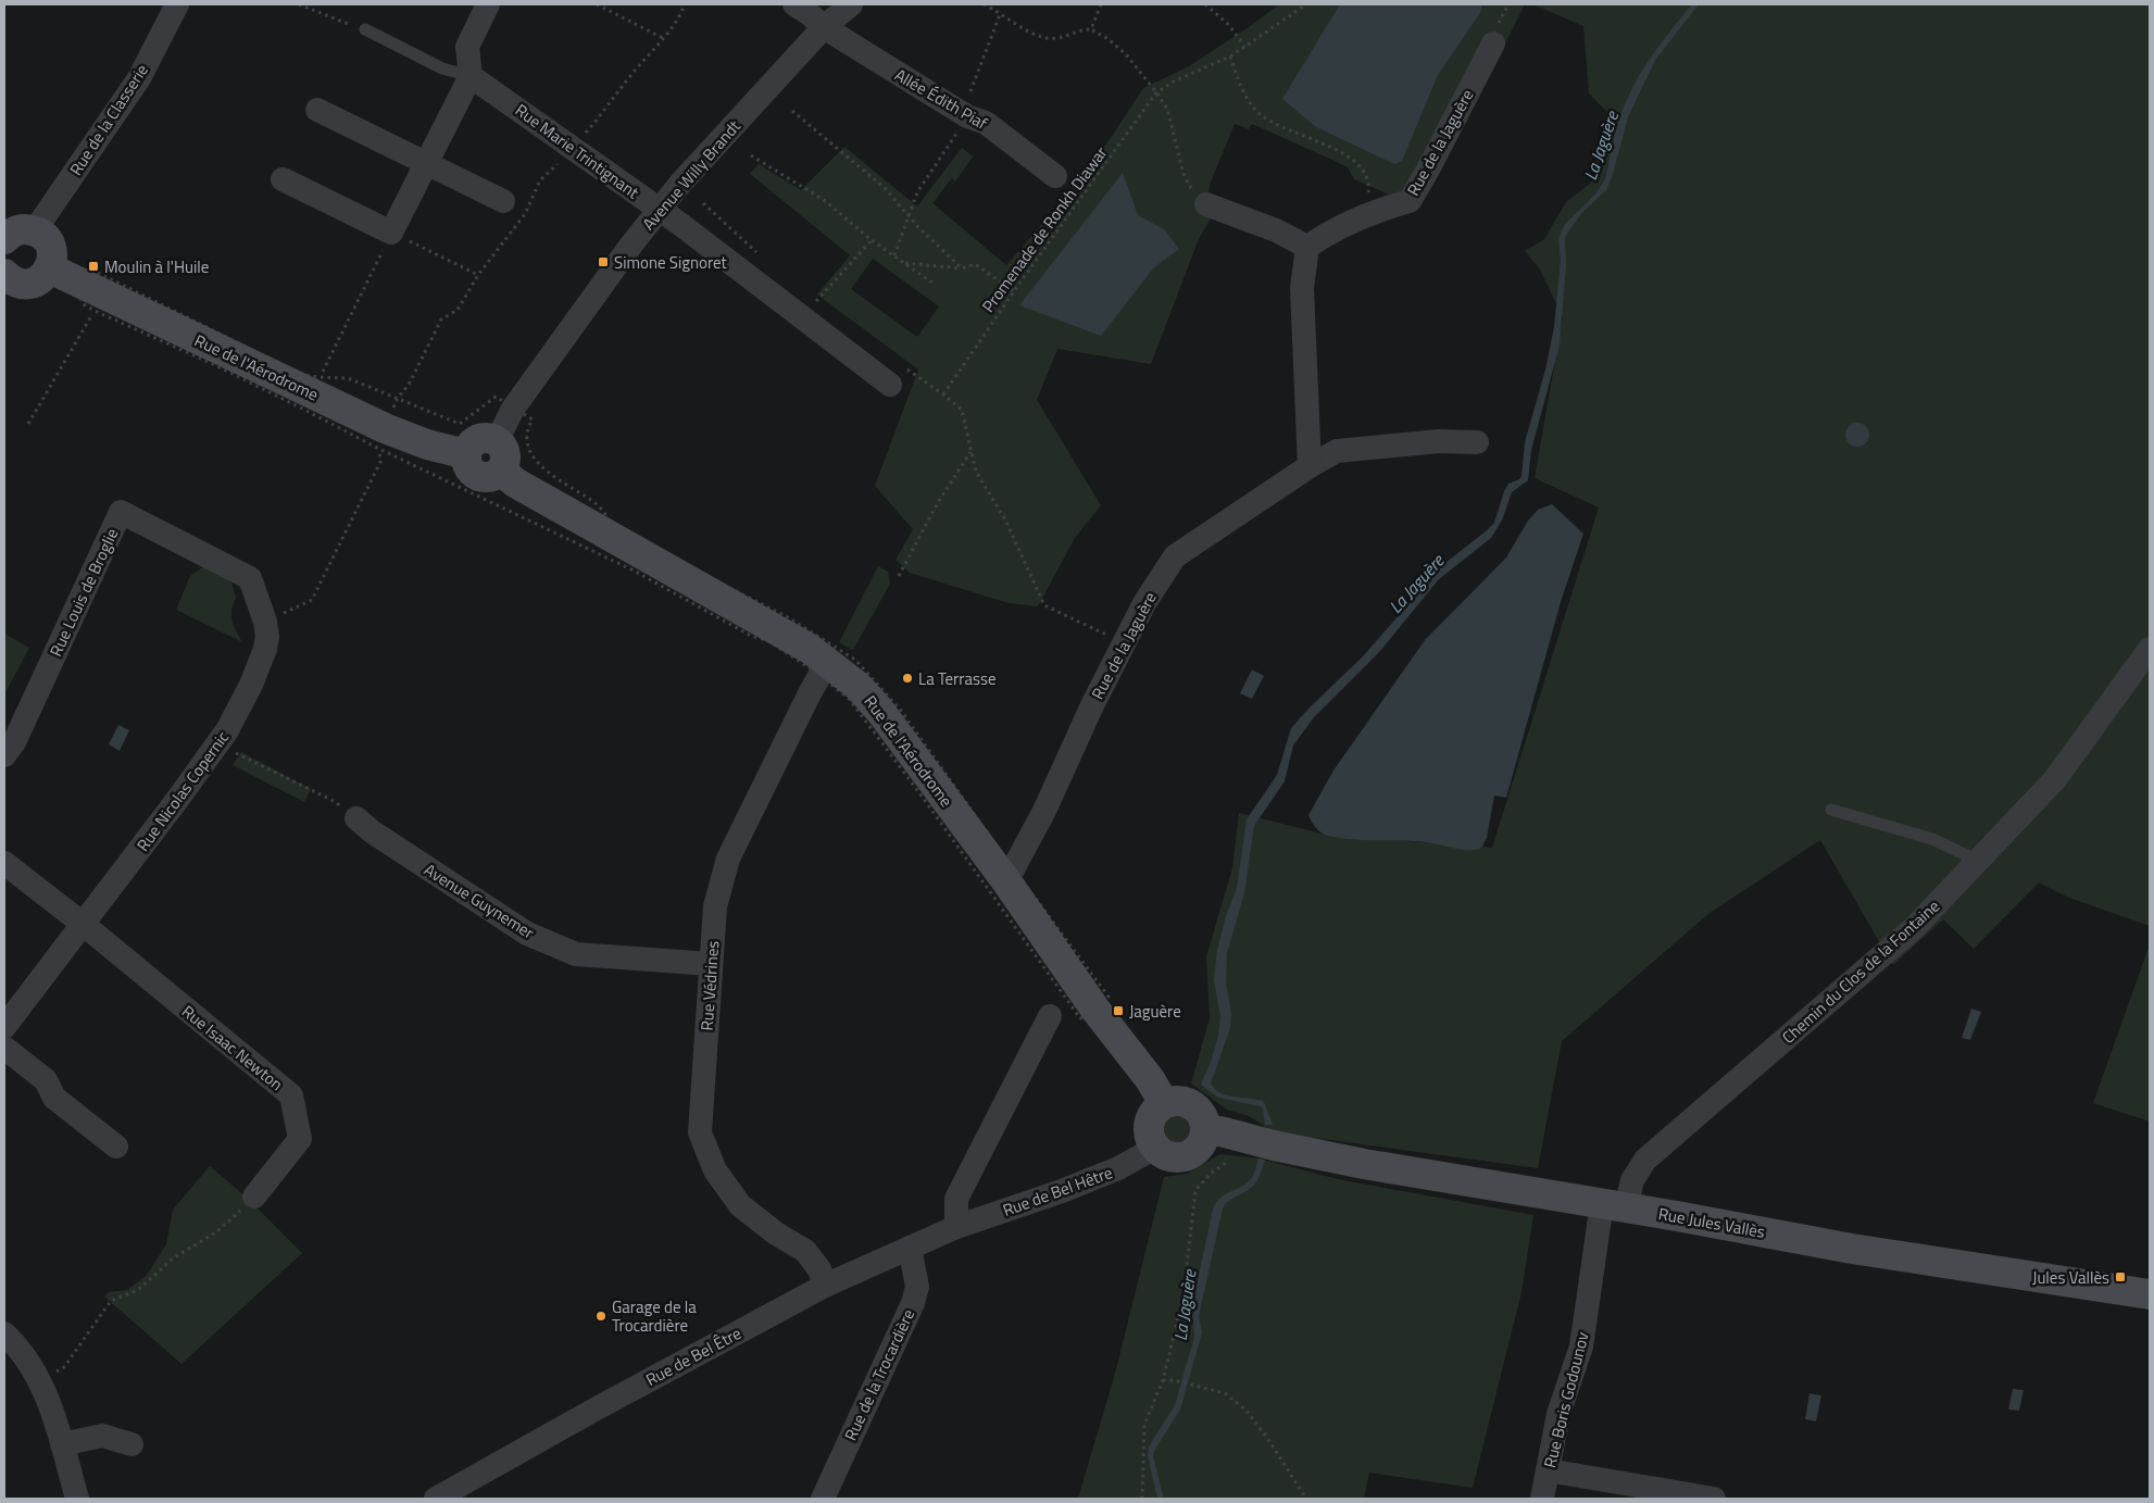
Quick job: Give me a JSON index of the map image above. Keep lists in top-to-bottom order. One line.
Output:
{"streets":{"street":["Allée Édith Piaf","Rue de la Classerie","Rue de la Jaguère","Rue Marie Trintignant","Avenue Willy Brandt","Rue de l'Aérodrome","Rue Louis de Broglie","Rue Nicolas Copernic","Avenue Guynemer","Chemin du Clos de la Fontaine","Rue Védrines","Rue Isaac Newton","Rue de Bel Hêtre","Rue Jules Vallès","Rue de Bel Être","Rue de la Trocardière","Rue Boris Godounov"],"path":["Promenade de Ronkh Diawar"]},"crossings":[["Allée Édith Piaf","Avenue Willy Brandt"],["Rue de la Jaguère","Promenade de Ronkh Diawar"],["Rue de la Jaguère","Rue de l'Aérodrome"],["Rue Marie Trintignant","Avenue Willy Brandt"],["Avenue Willy Brandt","Rue de l'Aérodrome"],["Rue de l'Aérodrome","Rue Védrines"],["Rue de l'Aérodrome","Rue de Bel Hêtre"],["Rue de l'Aérodrome","Rue Jules Vallès"],["Rue Louis de Broglie","Rue Nicolas Copernic"],["Rue Nicolas Copernic","Rue Isaac Newton"],["Avenue Guynemer","Rue Védrines"],["Chemin du Clos de la Fontaine","Rue Jules Vallès"],["Chemin du Clos de la Fontaine","Rue Boris Godounov"],["Rue Védrines","Rue de Bel Être"],["Rue de Bel Hêtre","Rue Jules Vallès"],["Rue de Bel Hêtre","Rue de Bel Être"],["Rue Jules Vallès","Rue Boris Godounov"],["Rue de Bel Être","Rue de la Trocardière"]],"water":["La Jaguère"],"places":{"transit":["Simone Signoret","Moulin à l'Huile","Jaguère","Jules Vallès"],"other":["La Terrasse","Garage de la Trocardière"]}}
